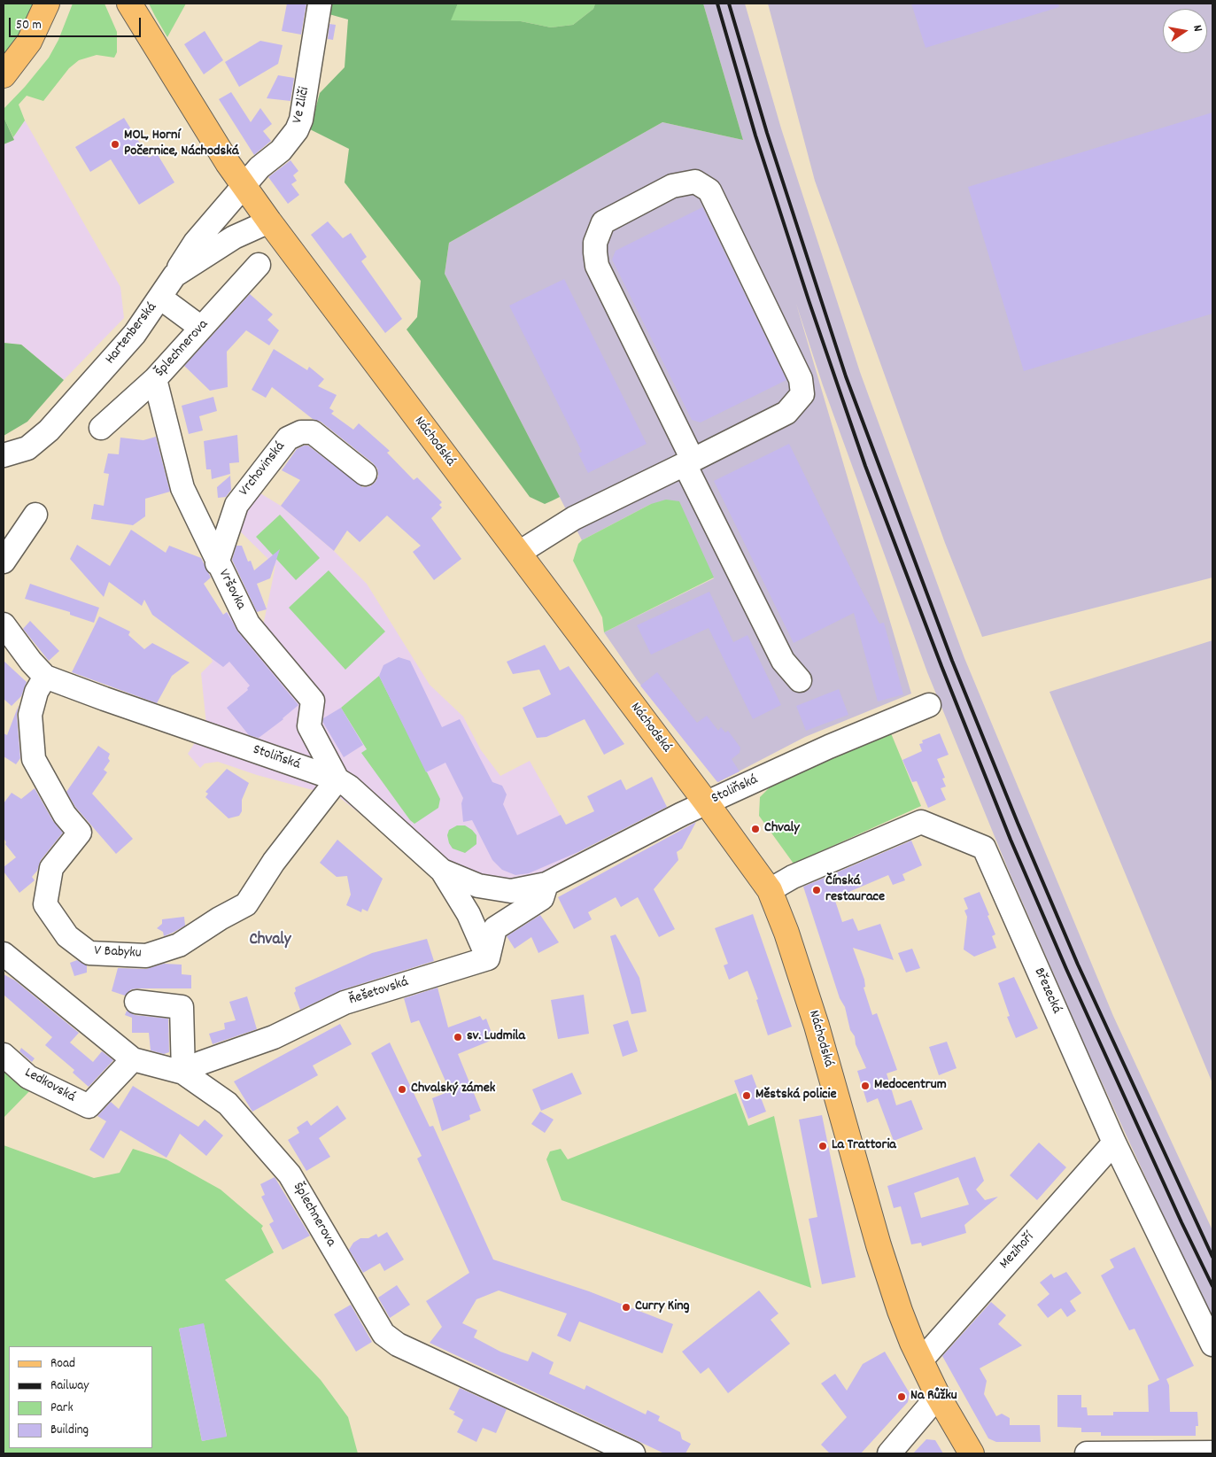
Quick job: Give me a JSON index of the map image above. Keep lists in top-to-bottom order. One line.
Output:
{"streets":{"main road":["Náchodská"],"street":["Ve Zliči","Hartenberská","Šplechnerova","Vrchovinská","Vršovka","Stoliňská","V Babyku","Březecká","Řešetovská","Ledkovská","Mezihoří"]},"crossings":[["Ve Zliči","Hartenberská"],["Ve Zliči","Náchodská"],["Hartenberská","Náchodská"],["Šplechnerova","Vršovka"],["Šplechnerova","Řešetovská"],["Šplechnerova","Ledkovská"],["Náchodská","Stoliňská"],["Náchodská","Březecká"],["Náchodská","Mezihoří"],["Vrchovinská","Vršovka"],["Vršovka","Stoliňská"],["Vršovka","V Babyku"],["Stoliňská","V Babyku"],["Březecká","Mezihoří"]],"districts":["Chvaly"],"places":["MOL, Horní Počernice, Náchodská","Chvaly","Čínská restaurace","sv. Ludmila","Medocentrum","Chvalský zámek","Městská policie","La Trattoria","Curry King","Na Růžku"],"legend":["Road","Railway","Park","Building"],"scale_bar":"50 m","north":"right"}
